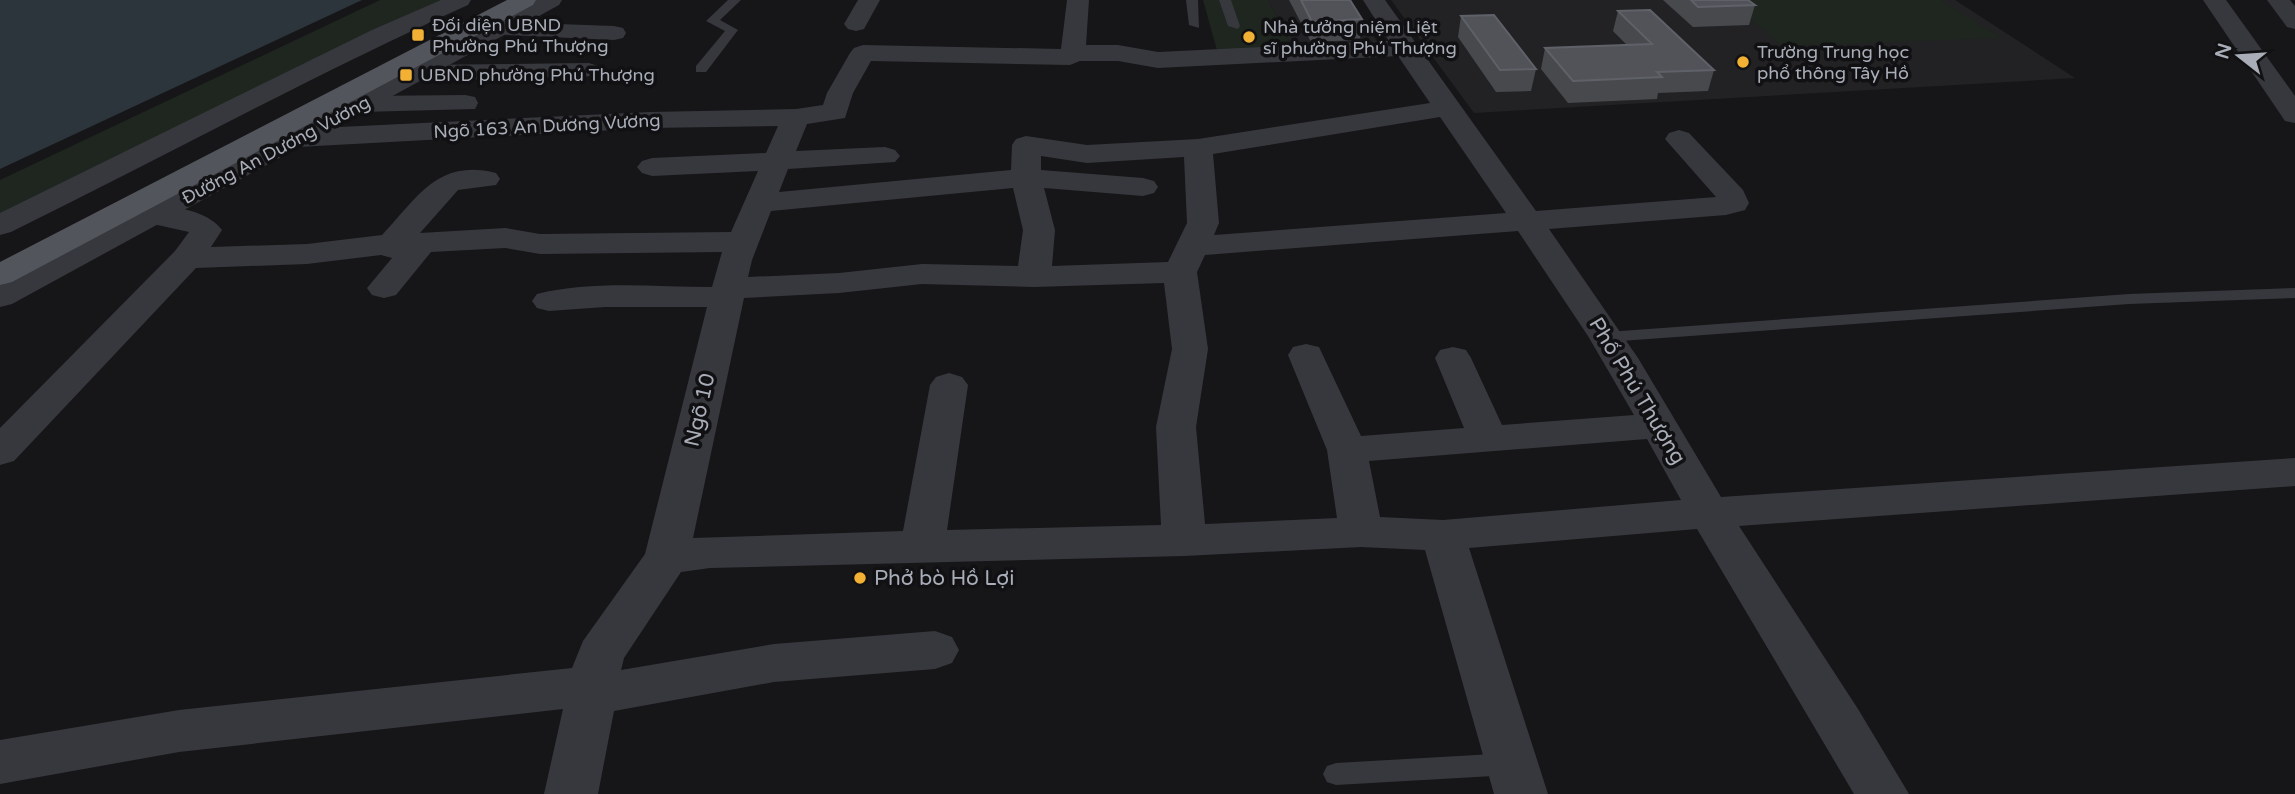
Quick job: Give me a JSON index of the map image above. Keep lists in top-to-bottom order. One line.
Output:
{"streets":{"main road":["Đường An Dương Vương"],"street":["Ngõ 163 An Dương Vương","Phố Phú Thượng","Ngõ 10"]},"crossings":[["Ngõ 163 An Dương Vương","Đường An Dương Vương"],["Ngõ 163 An Dương Vương","Ngõ 10"]],"places":{"transit":["Đối diện UBND Phường Phú Thượng","UBND phường Phú Thượng"],"other":["Nhà tưởng niệm Liệt sĩ phường Phú Thượng","Trường Trung học phổ thông Tây Hồ","Phở bò Hồ Lợi"]},"north":"left"}
